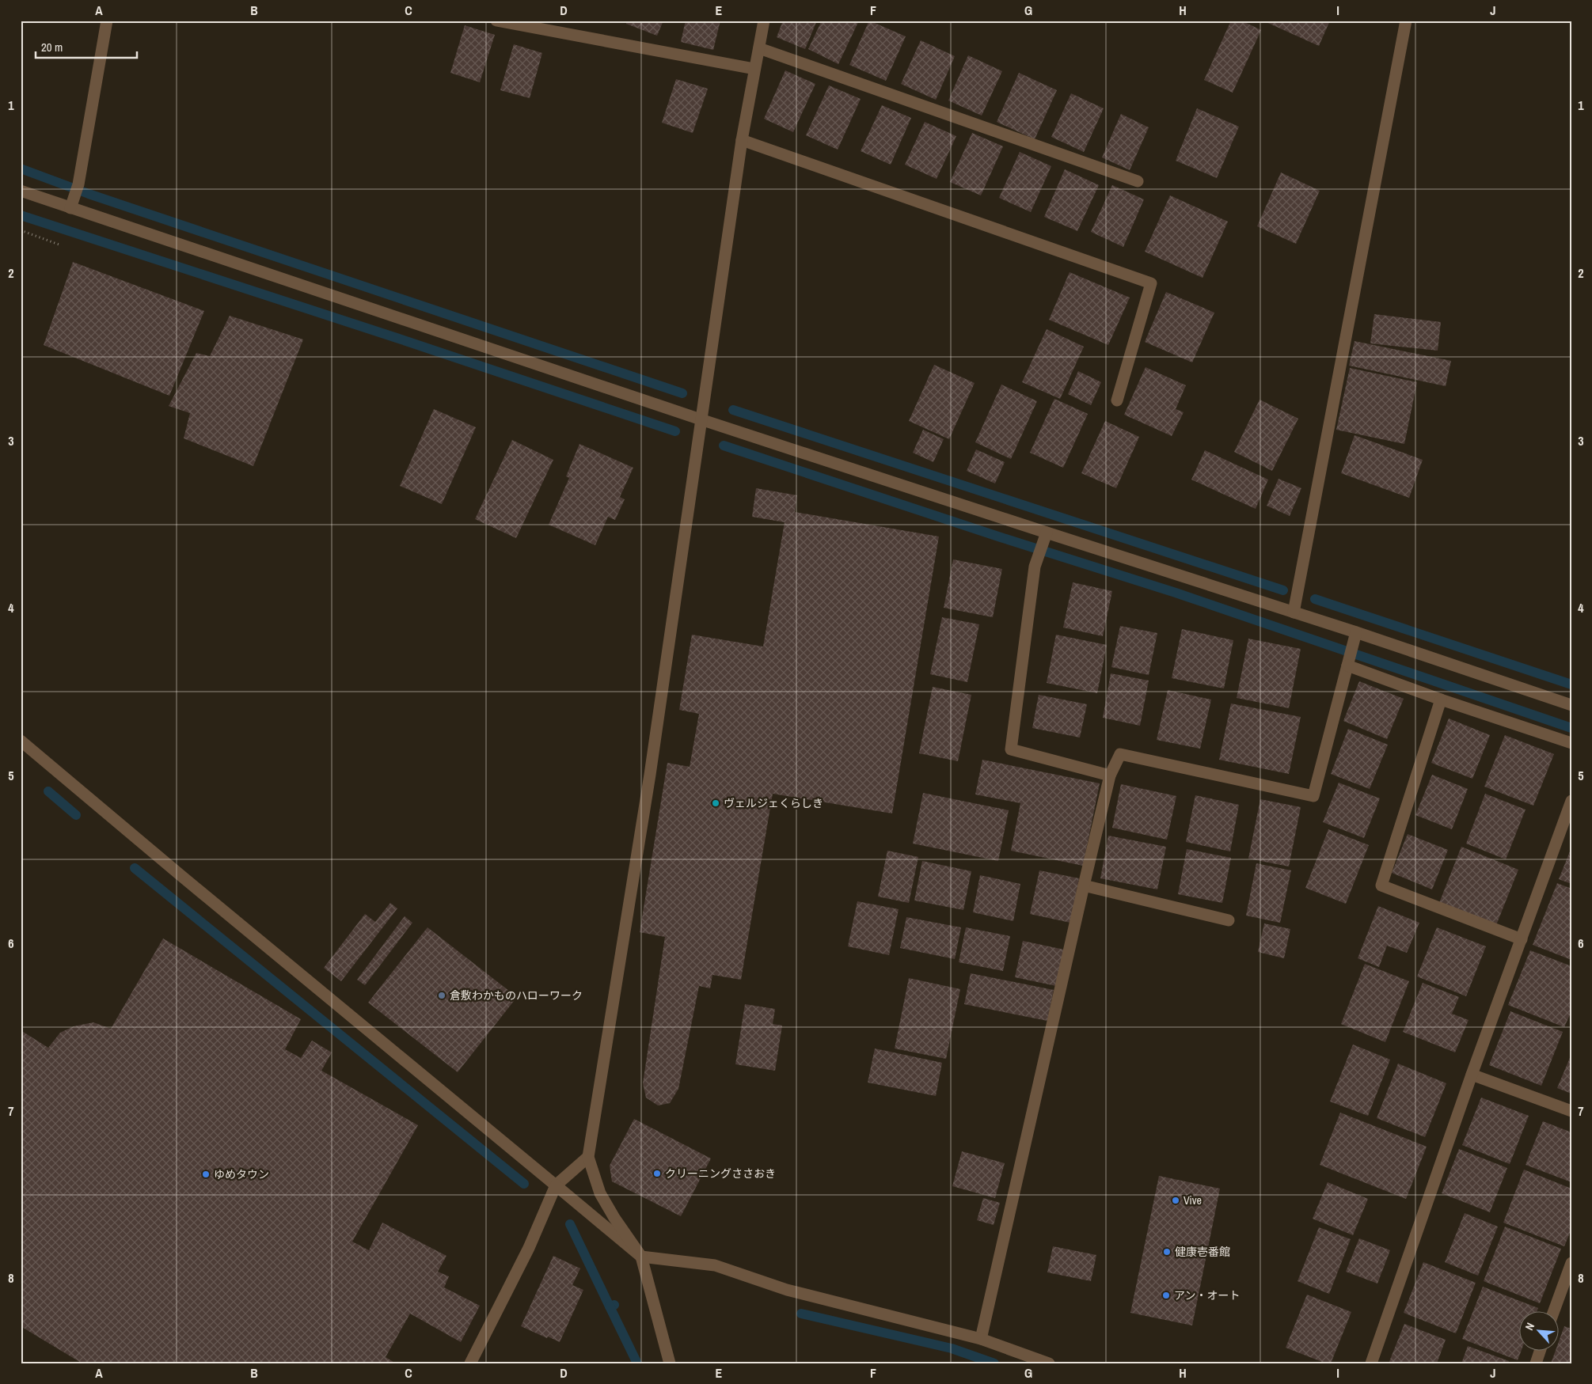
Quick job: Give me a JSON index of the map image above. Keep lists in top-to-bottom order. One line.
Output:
{"places":["ヴェルジェくらしき","倉敷わかものハローワーク","クリーニングささおき","ゆめタウン","Vive","健康壱番館","アン・オート"],"scale_bar":"20 m","north":"top left","grid":{"columns":["A","B","C","D","E","F","G","H","I","J"],"rows":["1","2","3","4","5","6","7","8"]}}
